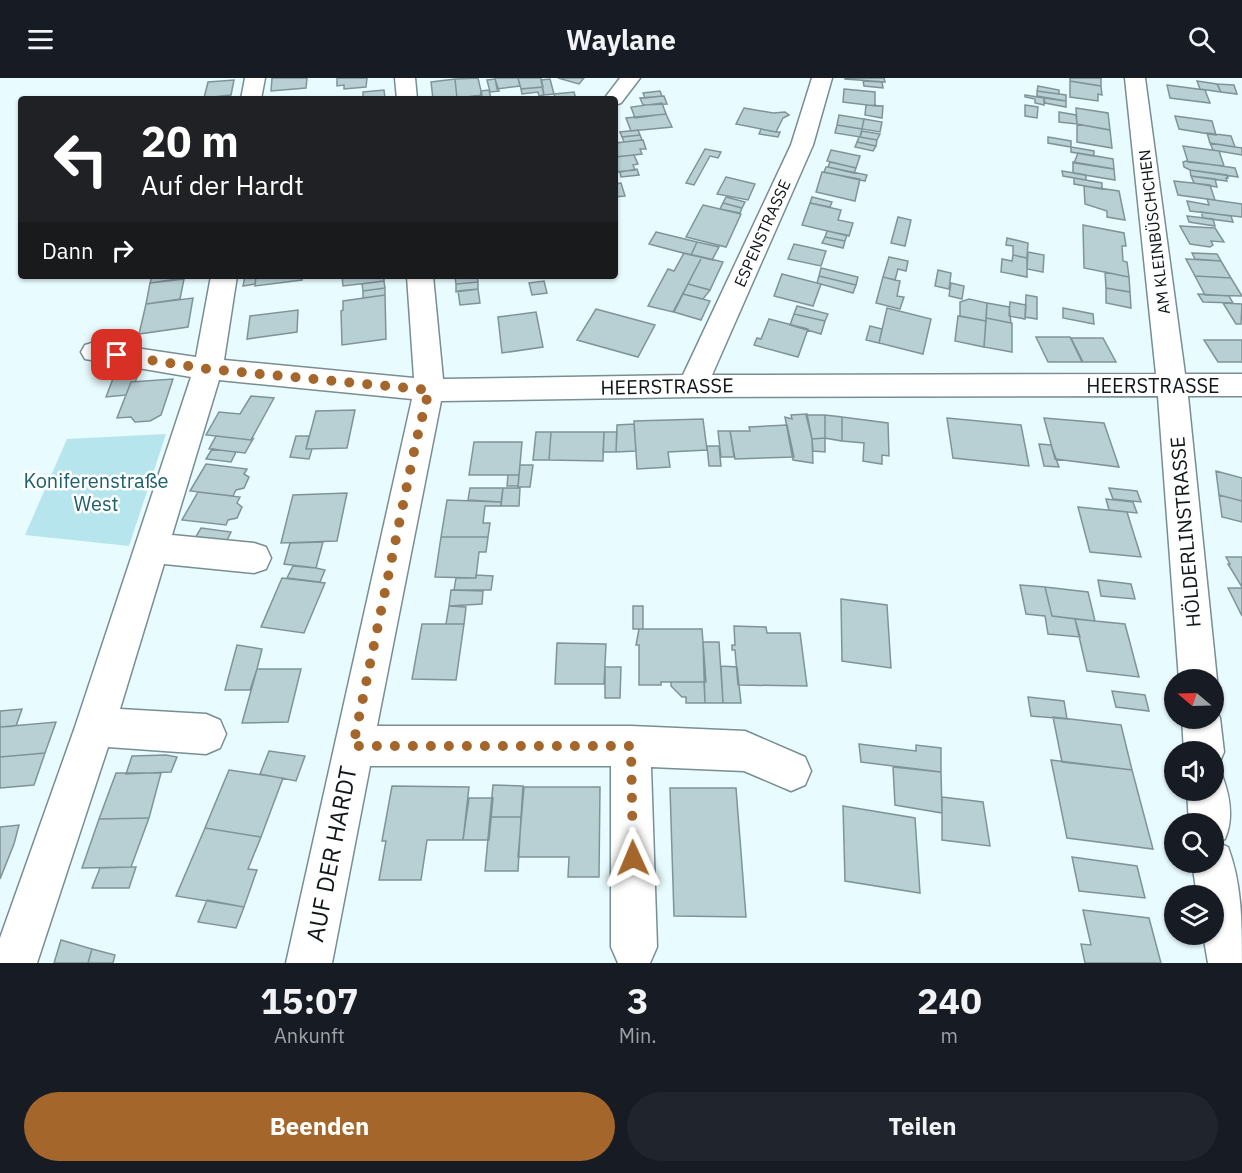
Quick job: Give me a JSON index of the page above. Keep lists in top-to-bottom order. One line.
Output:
{"streets":{"street":["AM KLEINBÜSCHCHEN","ESPENSTRASSE","HEERSTRASSE","HÖLDERLINSTRASSE","AUF DER HARDT"]},"crossings":[["AM KLEINBÜSCHCHEN","HEERSTRASSE"],["AM KLEINBÜSCHCHEN","HÖLDERLINSTRASSE"],["ESPENSTRASSE","HEERSTRASSE"],["HEERSTRASSE","HÖLDERLINSTRASSE"],["HEERSTRASSE","AUF DER HARDT"]],"parks":["Koniferenstraße West"],"north":"left","page":{"header":"Waylane","turn":["20 m","Auf der Hardt"],"then":"Dann","eta":["15:07","Ankunft","3","Min.","240","m"],"buttons":["Beenden","Teilen"]}}
